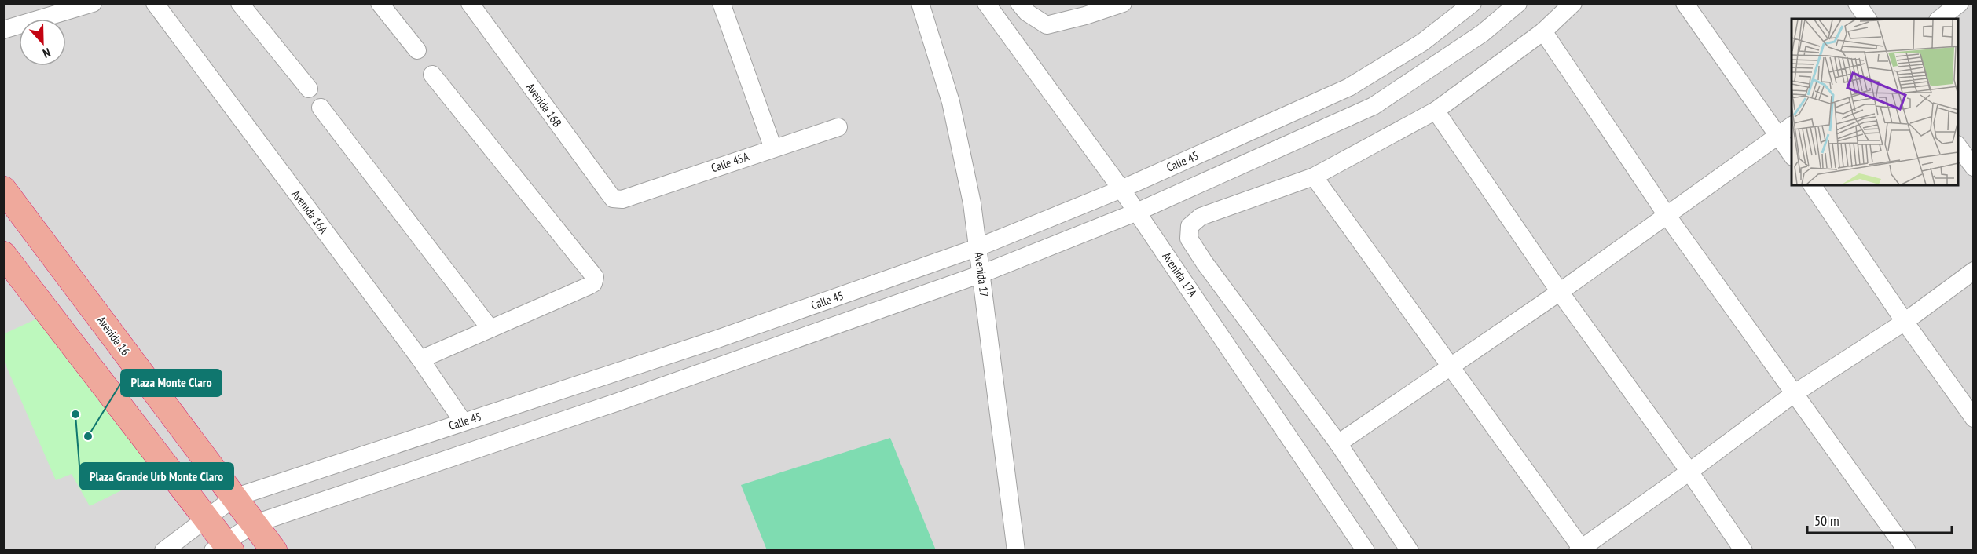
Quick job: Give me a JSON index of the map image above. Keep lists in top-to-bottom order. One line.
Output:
{"streets":{"highway":["Avenida 16"],"street":["Avenida 16B","Calle 45","Calle 45A","Avenida 16A","Avenida 17","Avenida 17A"]},"crossings":[["Avenida 16B","Calle 45A"],["Calle 45","Avenida 16A"],["Calle 45","Avenida 17"],["Calle 45","Avenida 17A"],["Calle 45","Avenida 16"]],"places":["Plaza Grande Urb Monte Claro","Plaza Monte Claro"],"scale_bar":"50 m","north":"bottom"}
